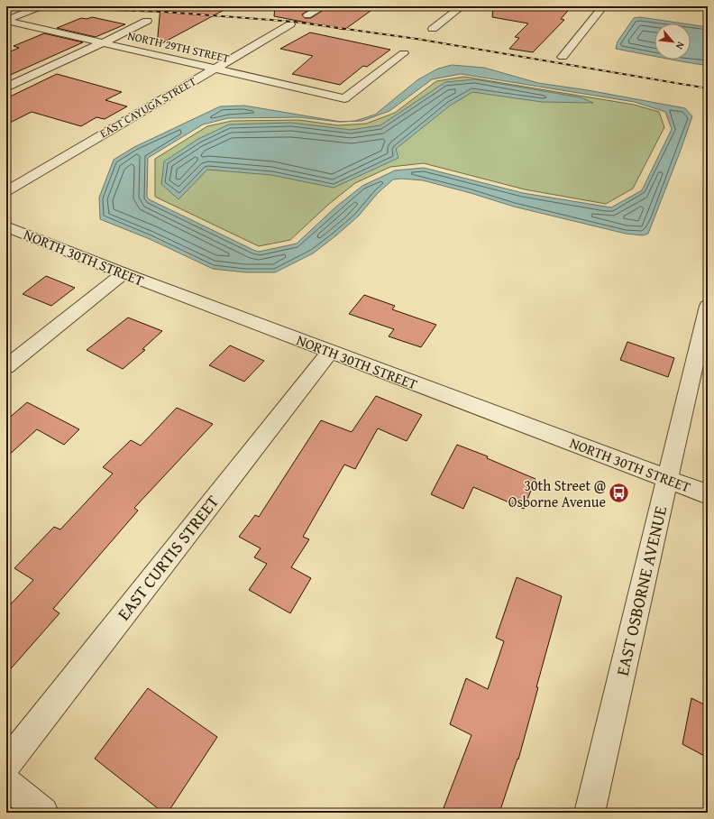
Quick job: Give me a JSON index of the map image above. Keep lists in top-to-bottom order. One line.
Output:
{"streets":{"street":["NORTH 29TH STREET","EAST CAYUGA STREET","NORTH 30TH STREET","EAST CURTIS STREET","EAST OSBORNE AVENUE"]},"crossings":[["NORTH 29TH STREET","EAST CAYUGA STREET"],["NORTH 30TH STREET","EAST CURTIS STREET"],["NORTH 30TH STREET","EAST OSBORNE AVENUE"]],"places":{"bus stop":["30th Street @ Osborne Avenue"]},"north":"bottom right"}
